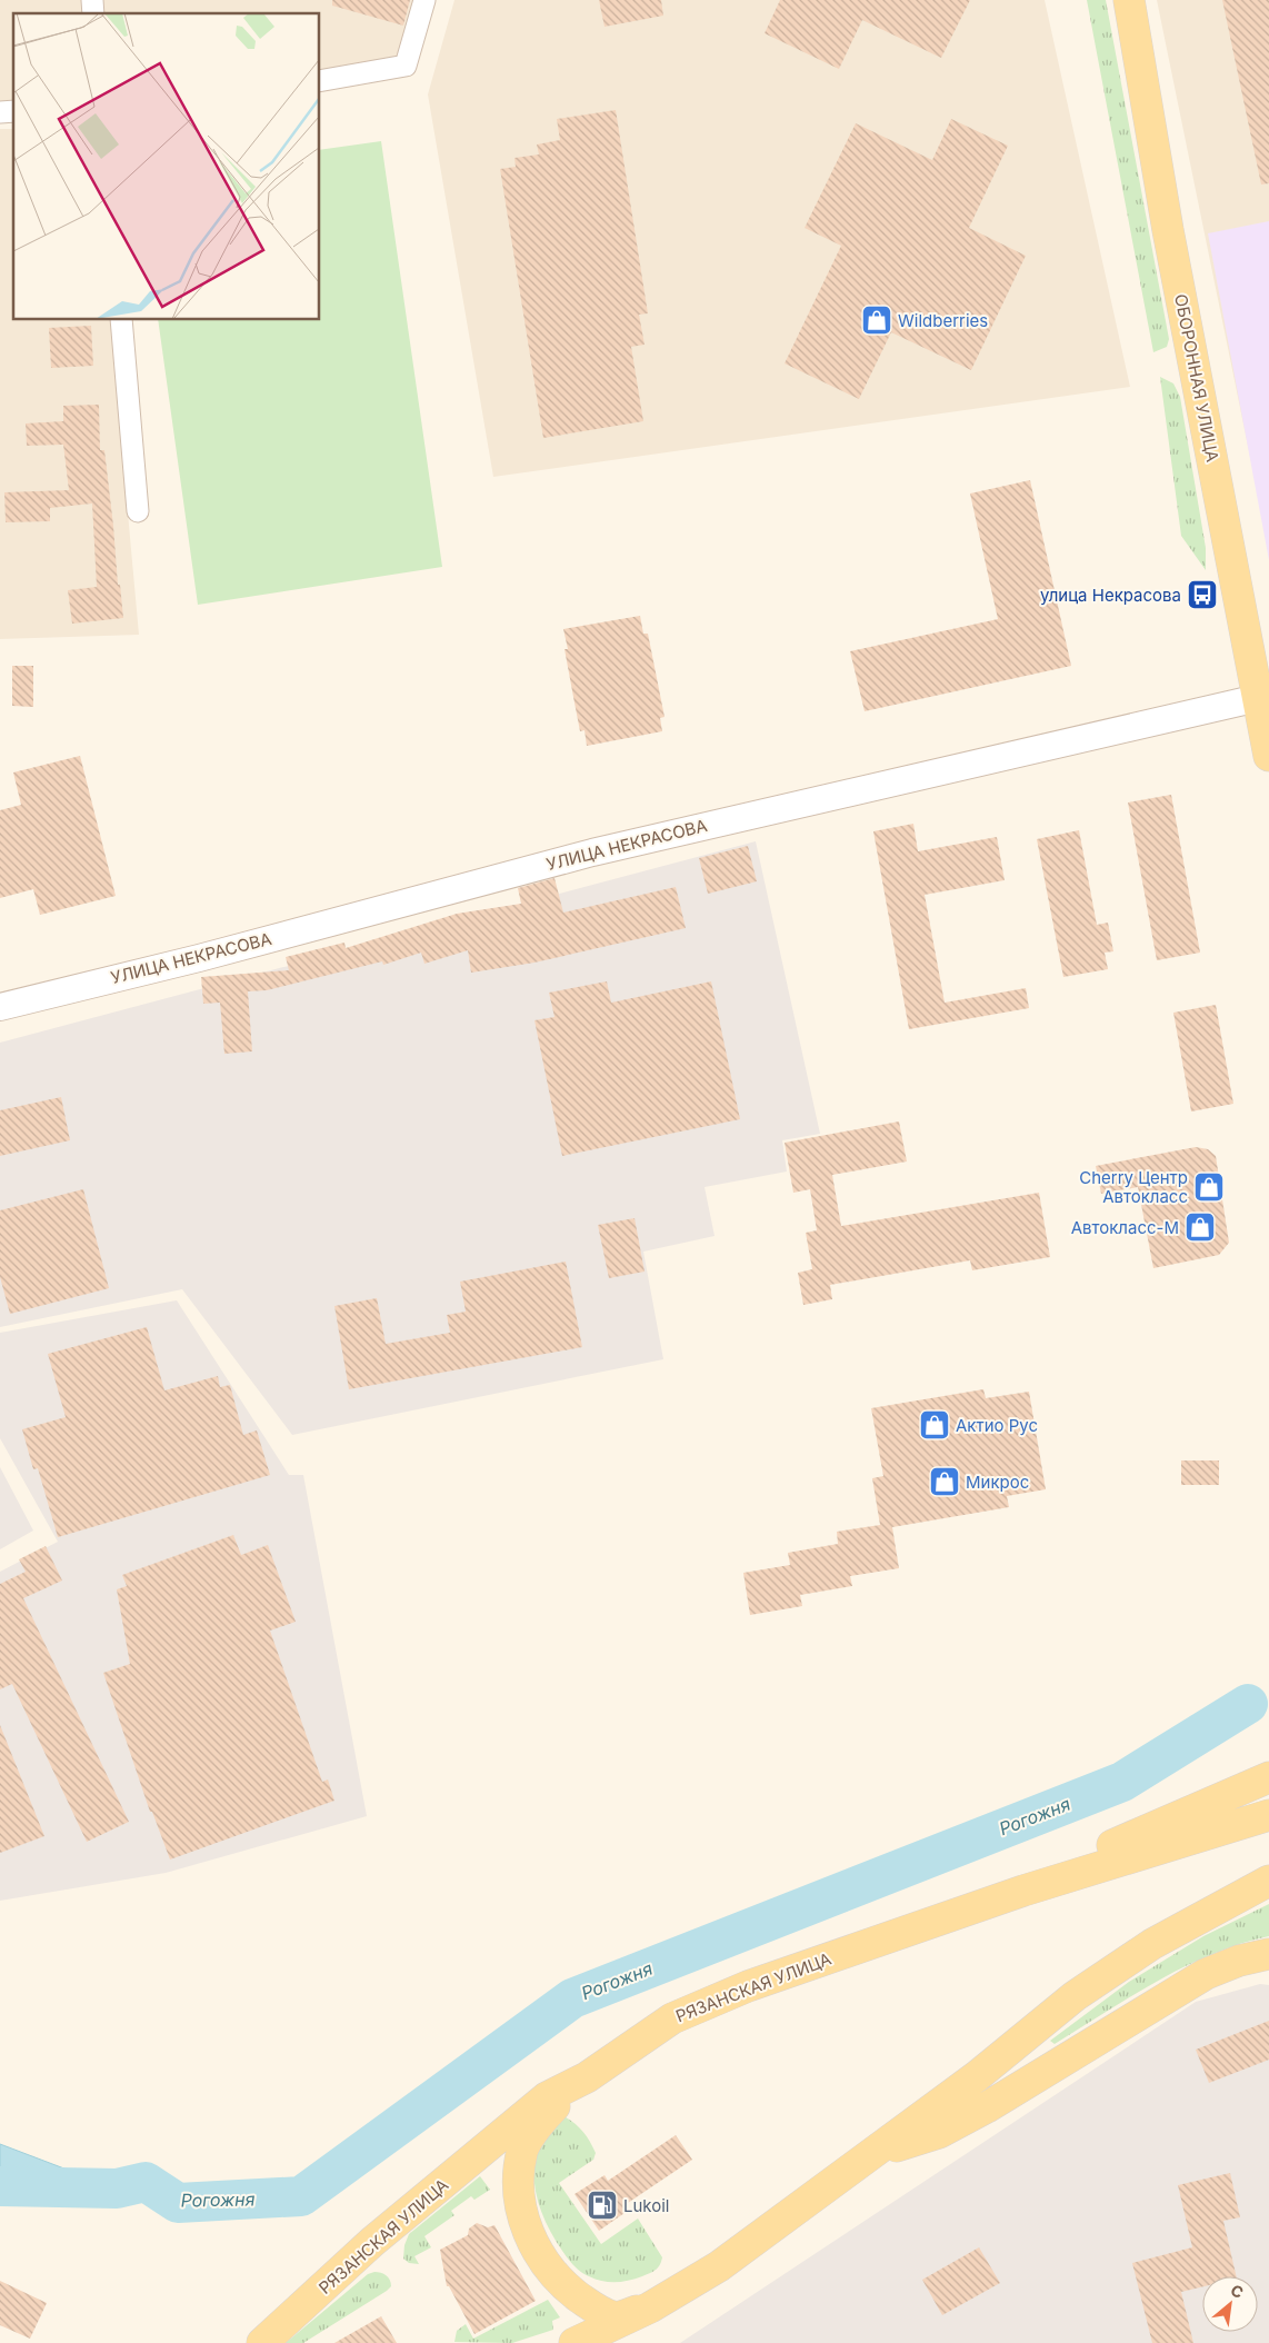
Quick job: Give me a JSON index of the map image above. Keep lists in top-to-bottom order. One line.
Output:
{"streets":{"main road":["ОБОРОННАЯ УЛИЦА","РЯЗАНСКАЯ УЛИЦА"],"street":["УЛИЦА НЕКРАСОВА"]},"crossings":[["ОБОРОННАЯ УЛИЦА","УЛИЦА НЕКРАСОВА"]],"water":["Рогожня"],"places":{"shop":["Wildberries","Cherry Центр Автокласс","Автокласс-М","Актио Рус","Микрос"],"bus stop":["улица Некрасова"],"fuel station":["Lukoil"]},"north":"top right"}
